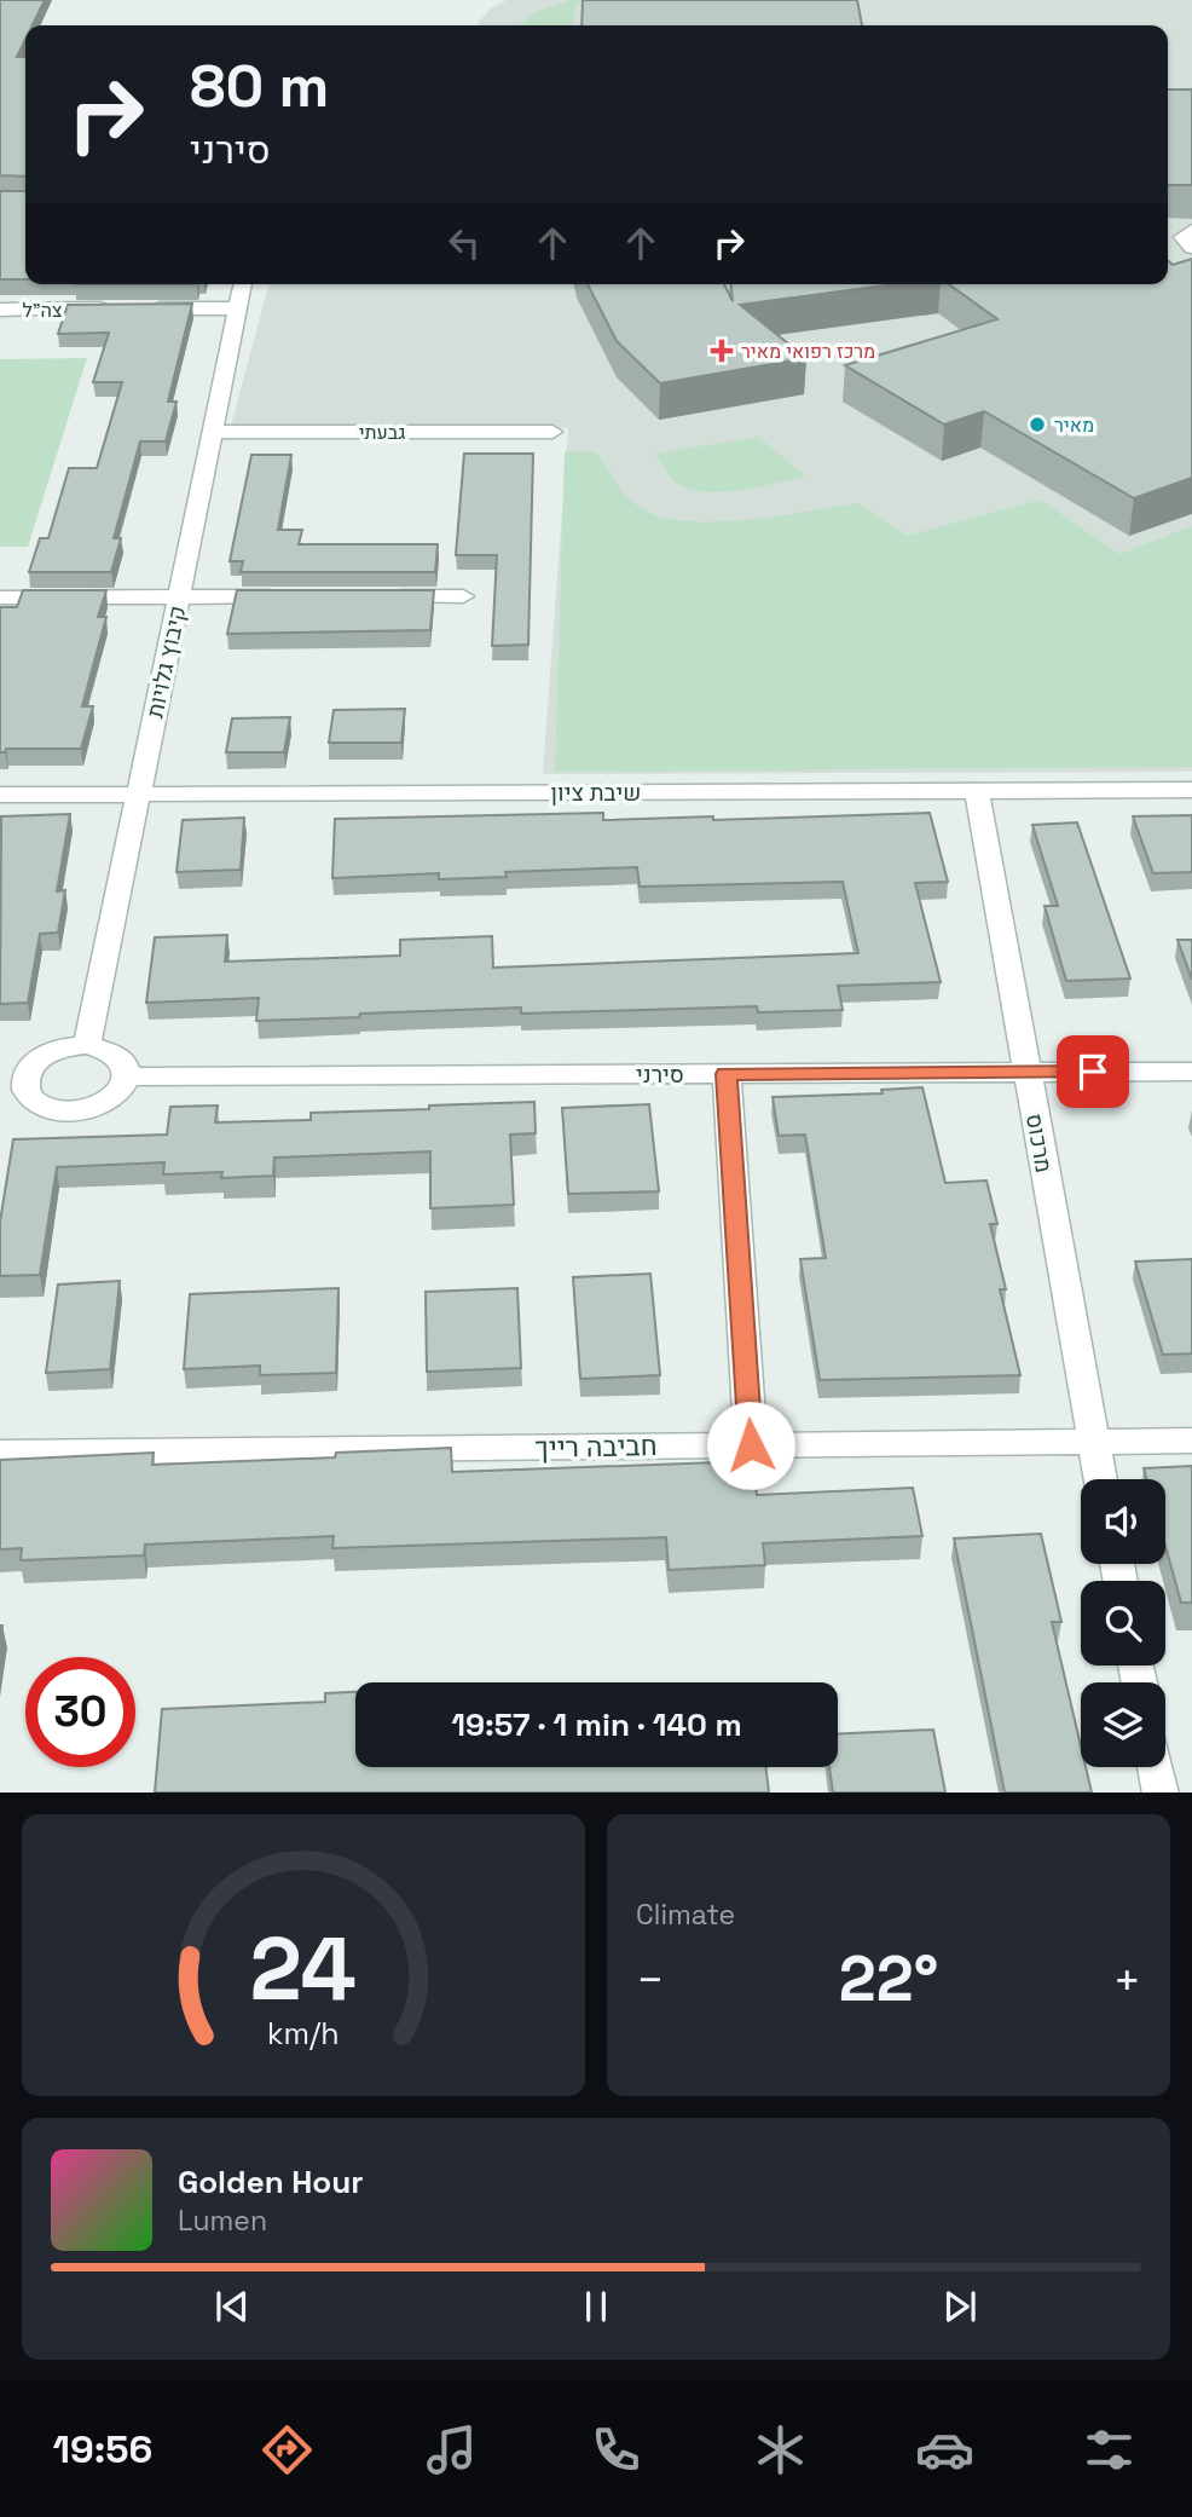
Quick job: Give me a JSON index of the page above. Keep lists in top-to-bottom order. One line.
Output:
{"streets":{"street":["צה\"ל","גבעתי","קיבוץ גלויות","שיבת ציון","סירני","מרכוס","חביבה רייך"]},"crossings":[["צה\"ל","קיבוץ גלויות"],["גבעתי","קיבוץ גלויות"],["קיבוץ גלויות","שיבת ציון"],["שיבת ציון","מרכוס"],["סירני","מרכוס"],["מרכוס","חביבה רייך"]],"places":{"health":["מרכז רפואי מאיר"],"other":["מאיר"]},"page":{"turn":["80 m","סירני"],"limit":"30","trip":"19:57 · 1 min · 140 m","tile":"Climate","heat":["−","22°","+"],"song":["Golden Hour","Lumen"],"tabs":"19:56","gauge":["24","km/h"]}}
